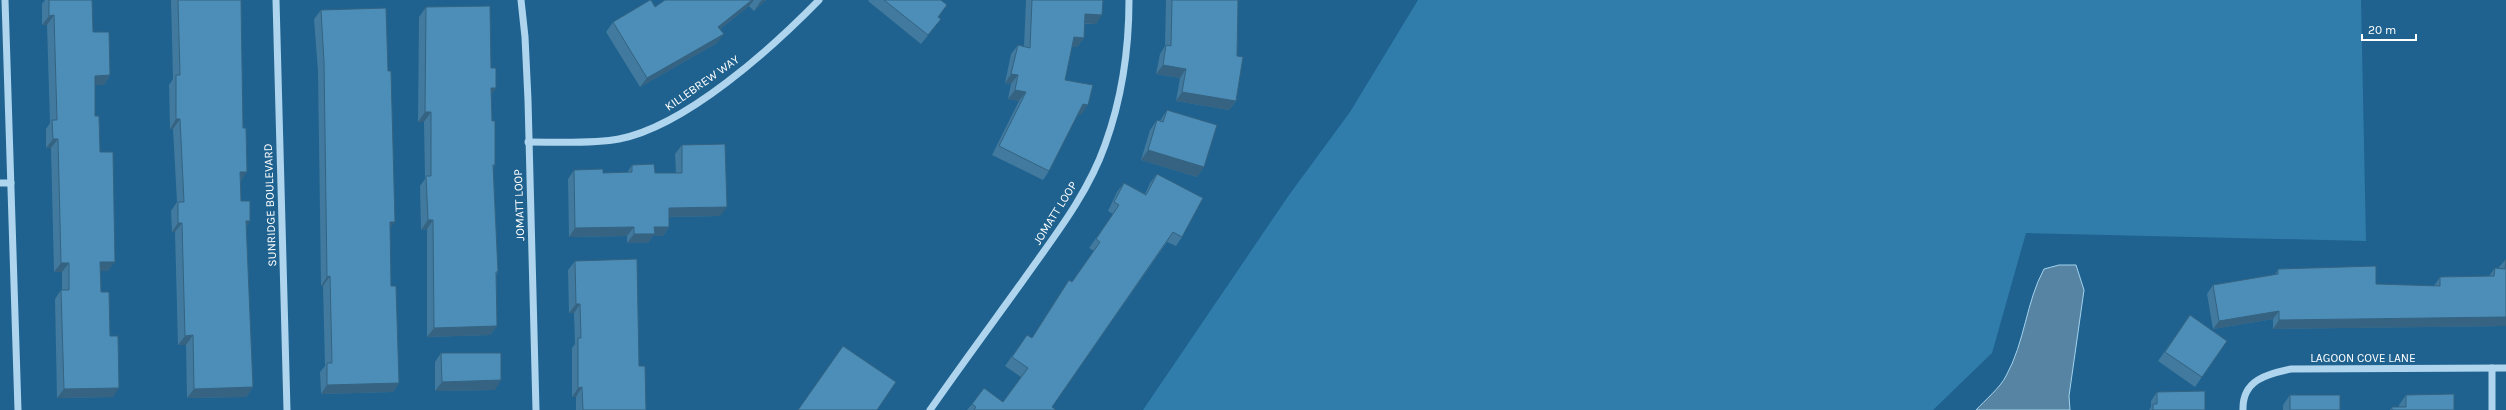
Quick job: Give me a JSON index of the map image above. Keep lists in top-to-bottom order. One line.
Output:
{"streets":{"street":["KILLEBREW WAY","SUNRIDGE BOULEVARD","JOMATT LOOP","LAGOON COVE LANE"]},"crossings":[["KILLEBREW WAY","JOMATT LOOP"]],"scale_bar":"20 m"}
